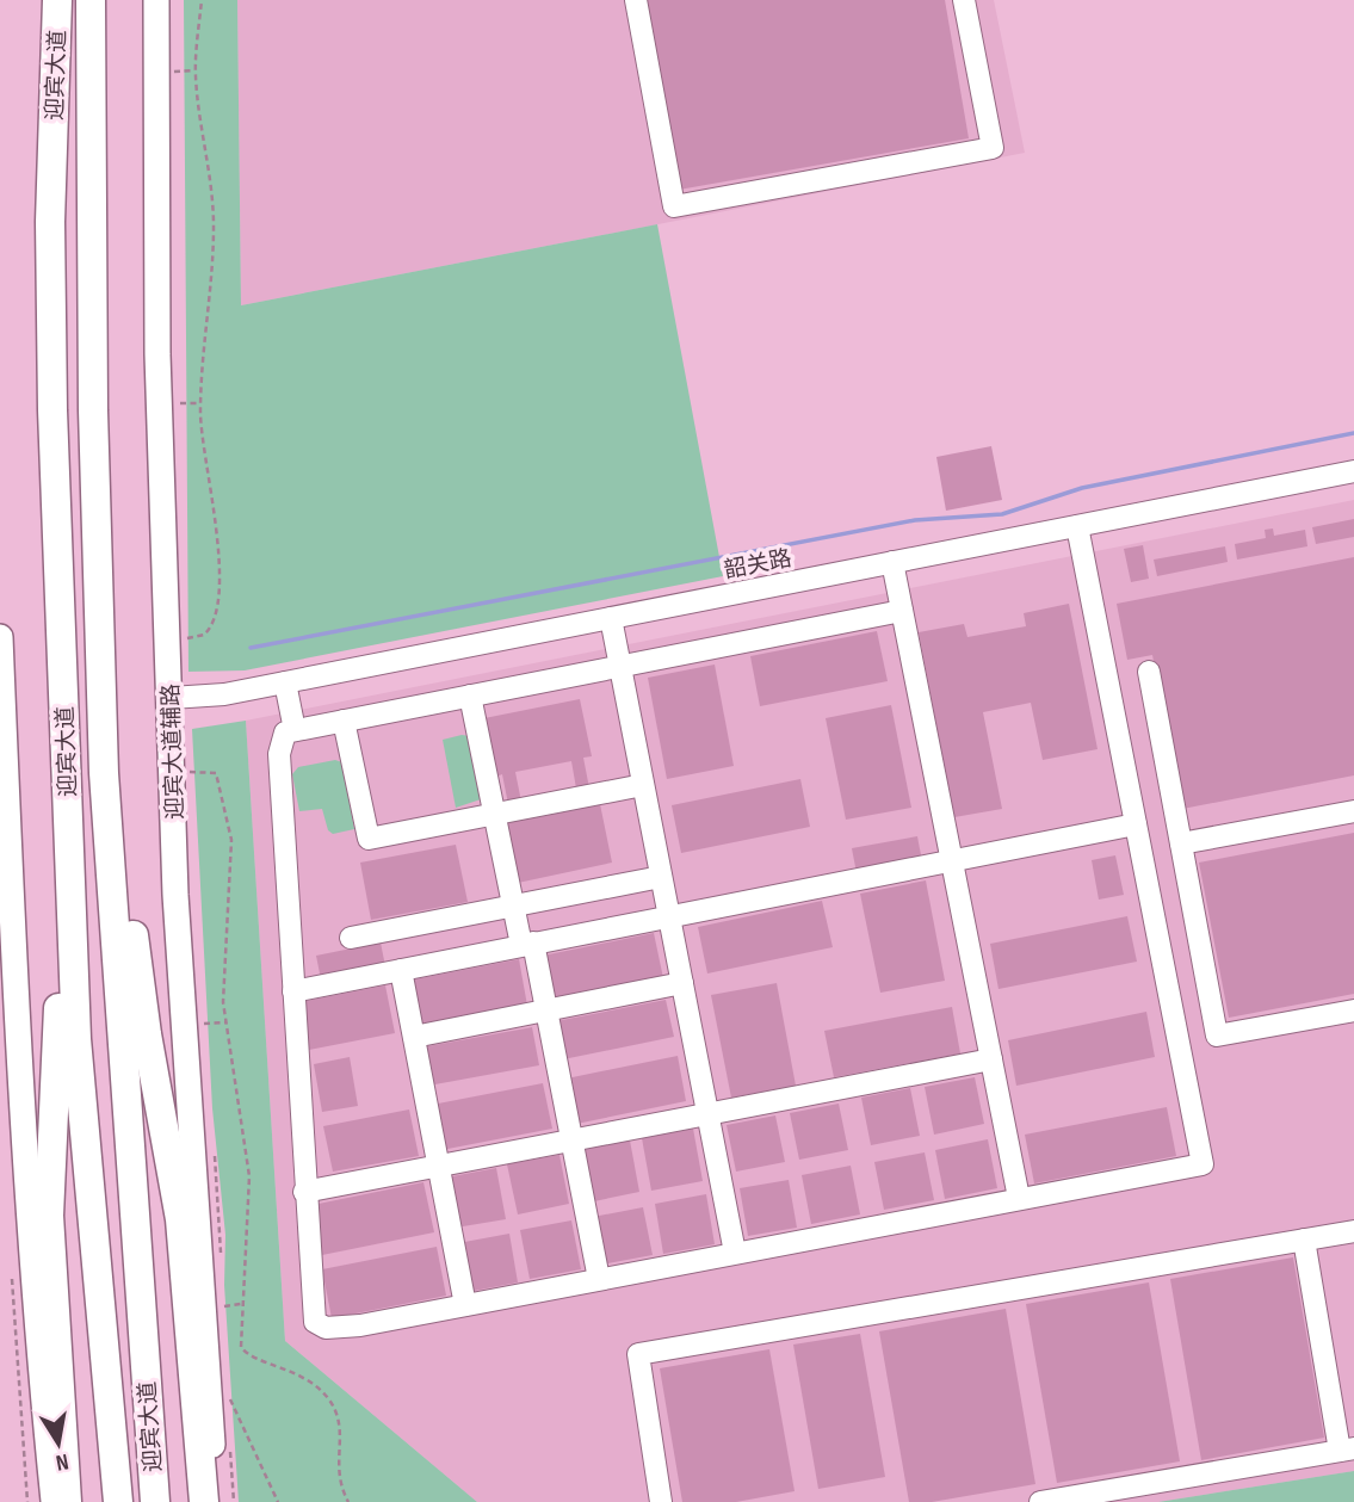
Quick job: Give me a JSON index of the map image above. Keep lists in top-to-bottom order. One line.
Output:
{"streets":{"highway":["迎宾大道"],"main road":["迎宾大道辅路"],"street":["韶关路"]},"crossings":[["韶关路","迎宾大道辅路"]],"north":"bottom"}
